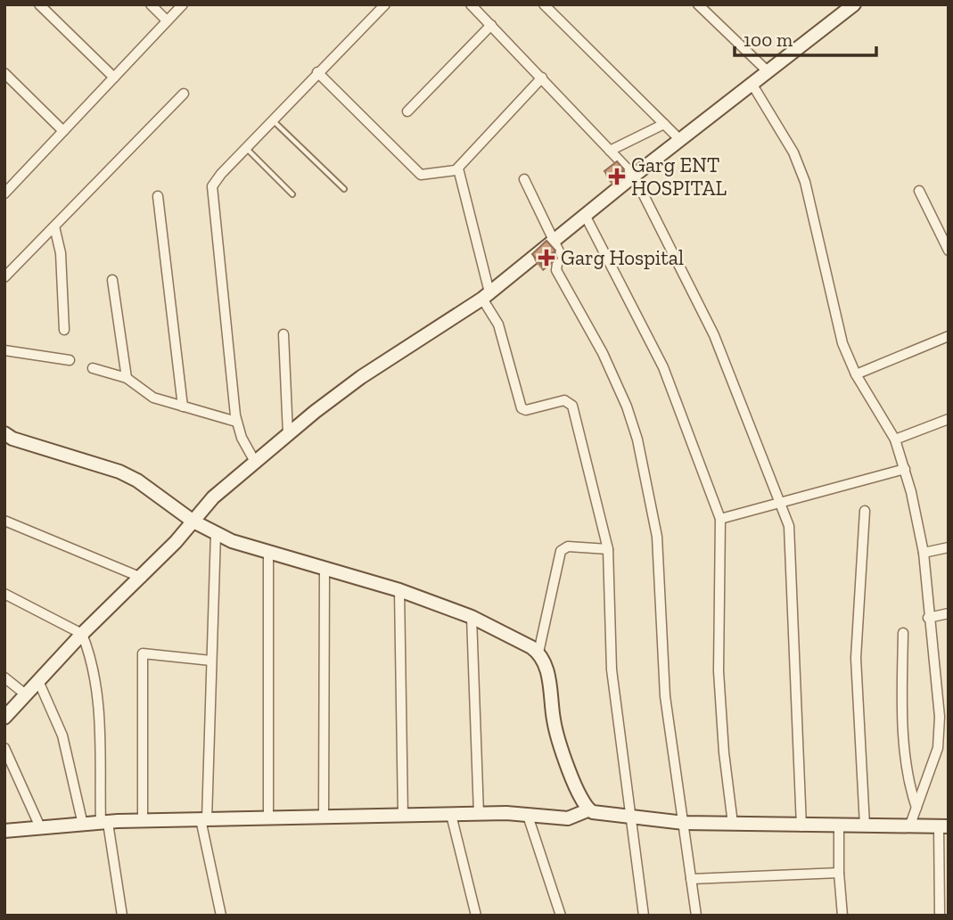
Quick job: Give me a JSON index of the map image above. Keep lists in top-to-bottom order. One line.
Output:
{"places":{"health":["Garg ENT HOSPITAL","Garg Hospital"]},"scale_bar":"100 m"}
